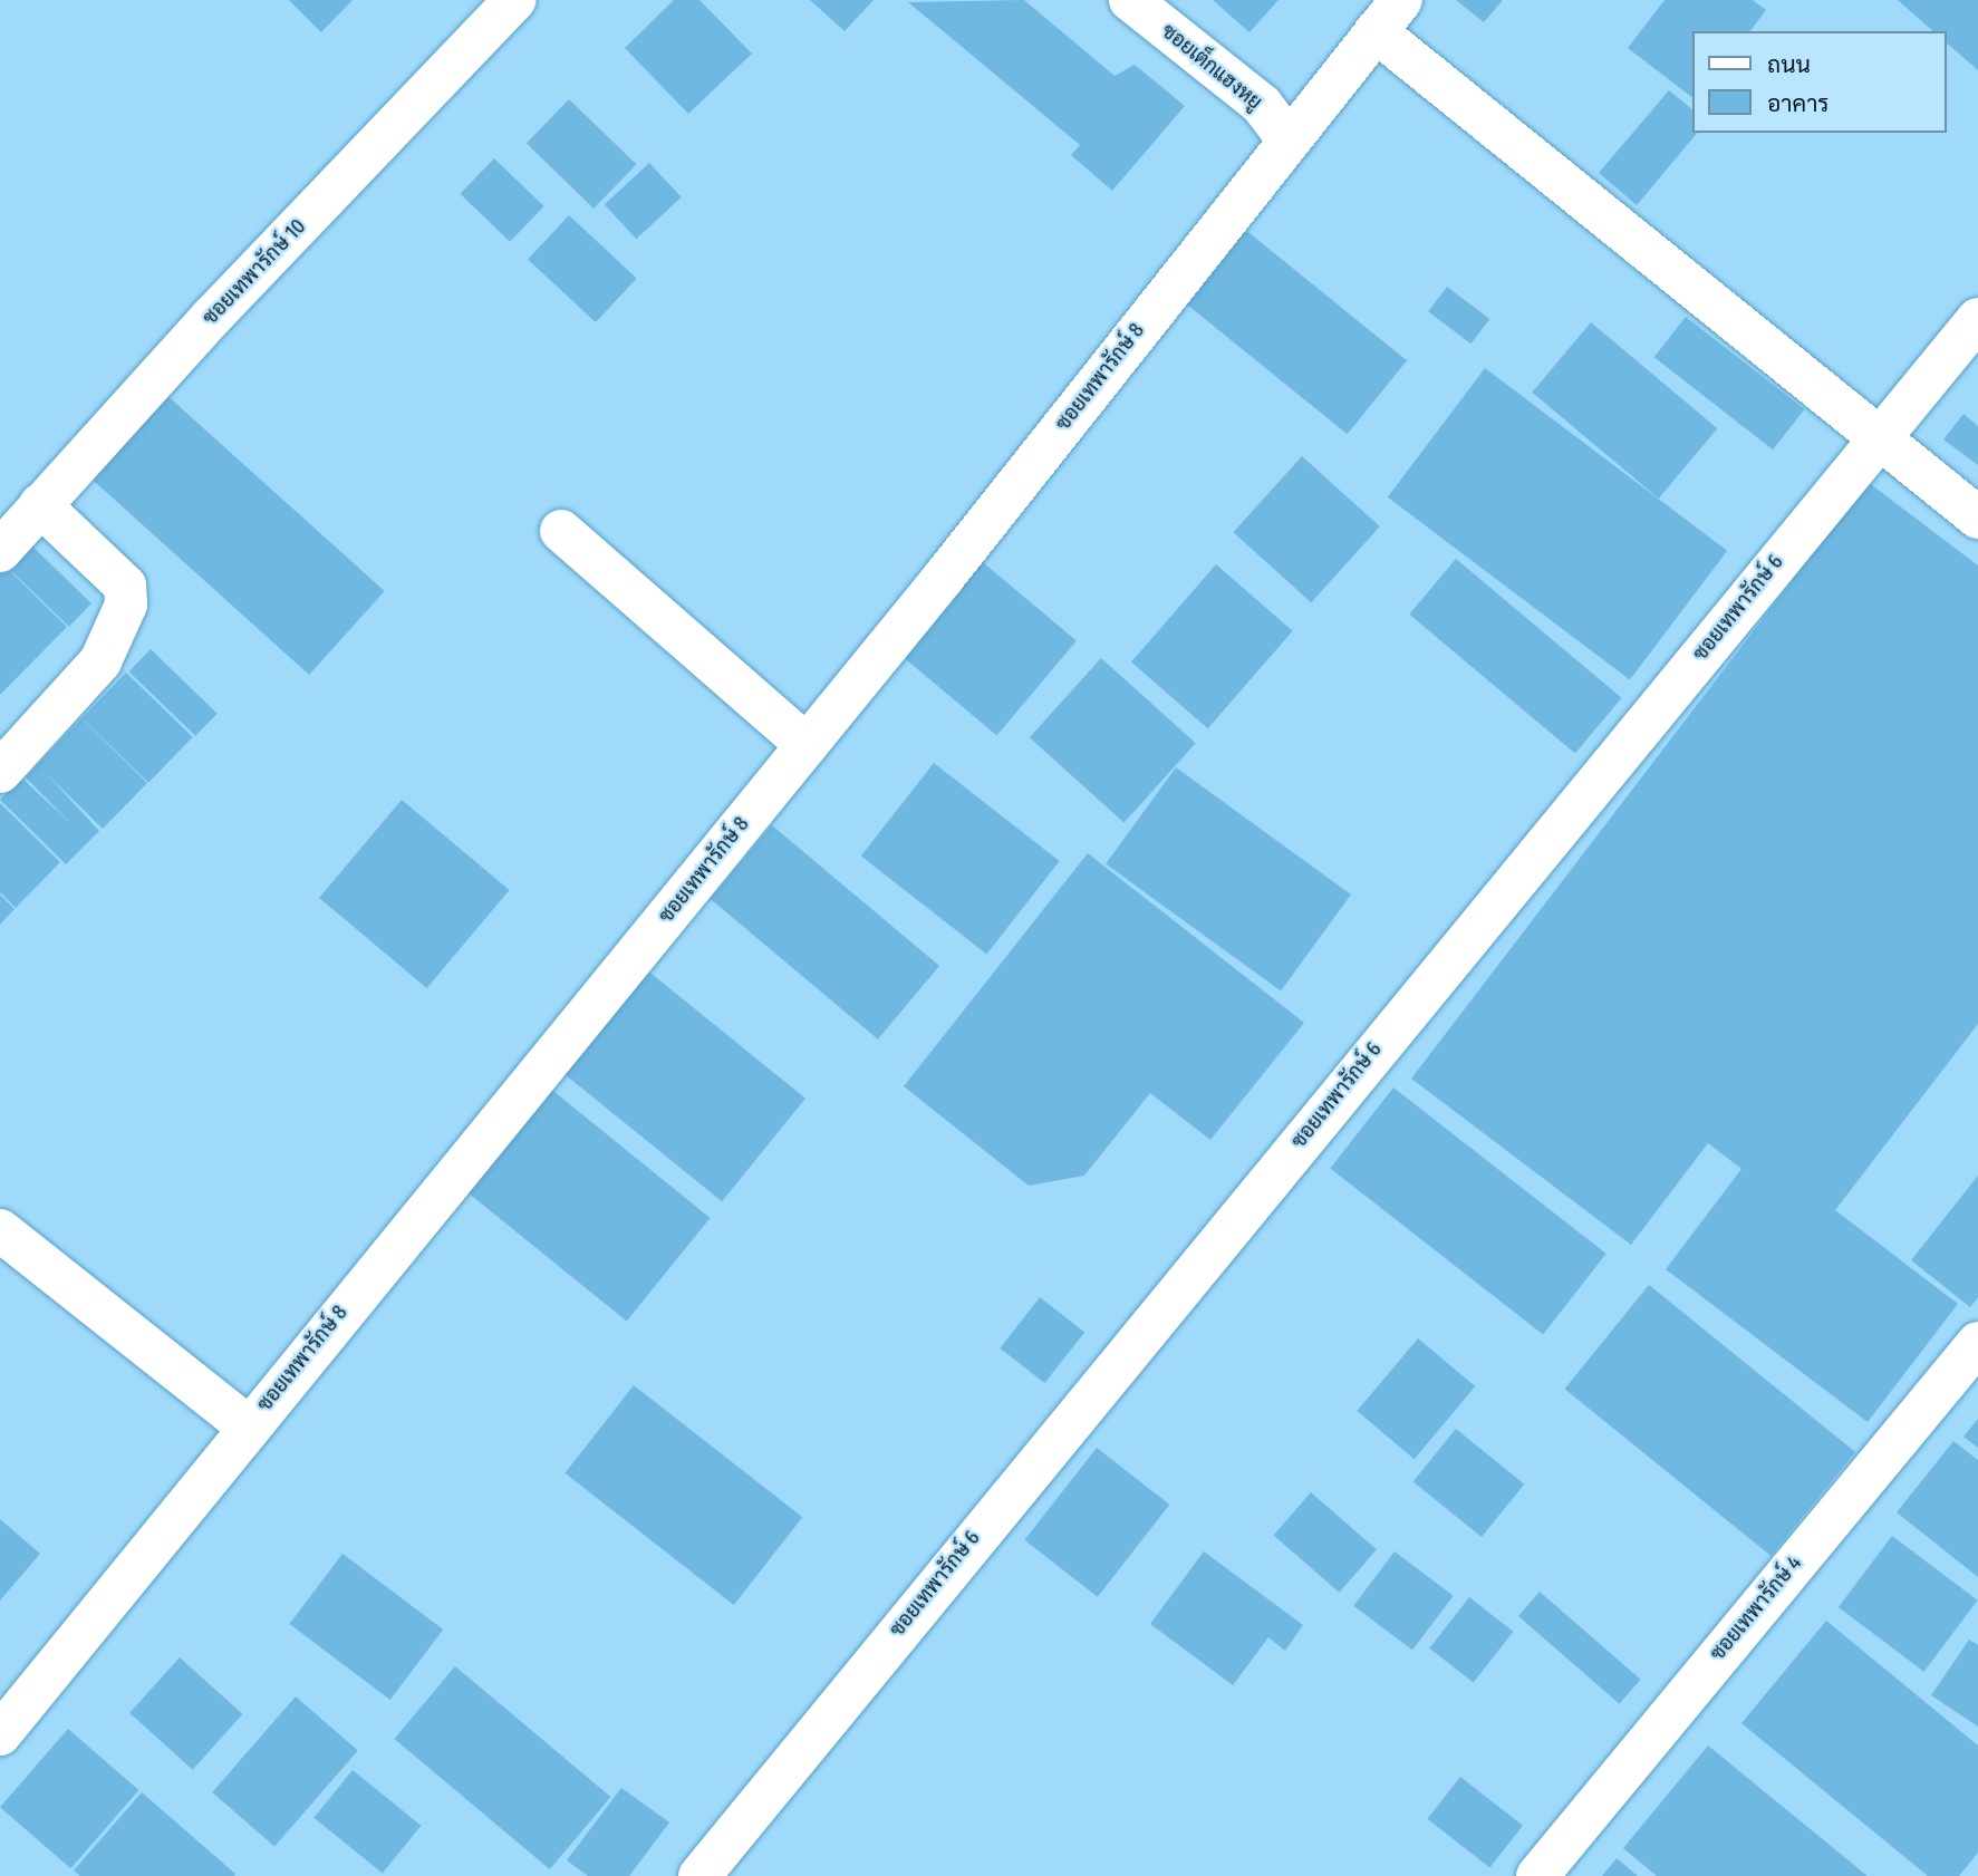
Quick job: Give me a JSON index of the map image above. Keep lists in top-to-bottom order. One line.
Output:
{"streets":{"street":["ซอยเต็กแฮงหยู","ซอยเทพารักษ์ 10","ซอยเทพารักษ์ 8","ซอยเทพารักษ์ 6","ซอยเทพารักษ์ 4"]},"crossings":[["ซอยเต็กแฮงหยู","ซอยเทพารักษ์ 8"]],"legend":["ถนน","อาคาร"]}
